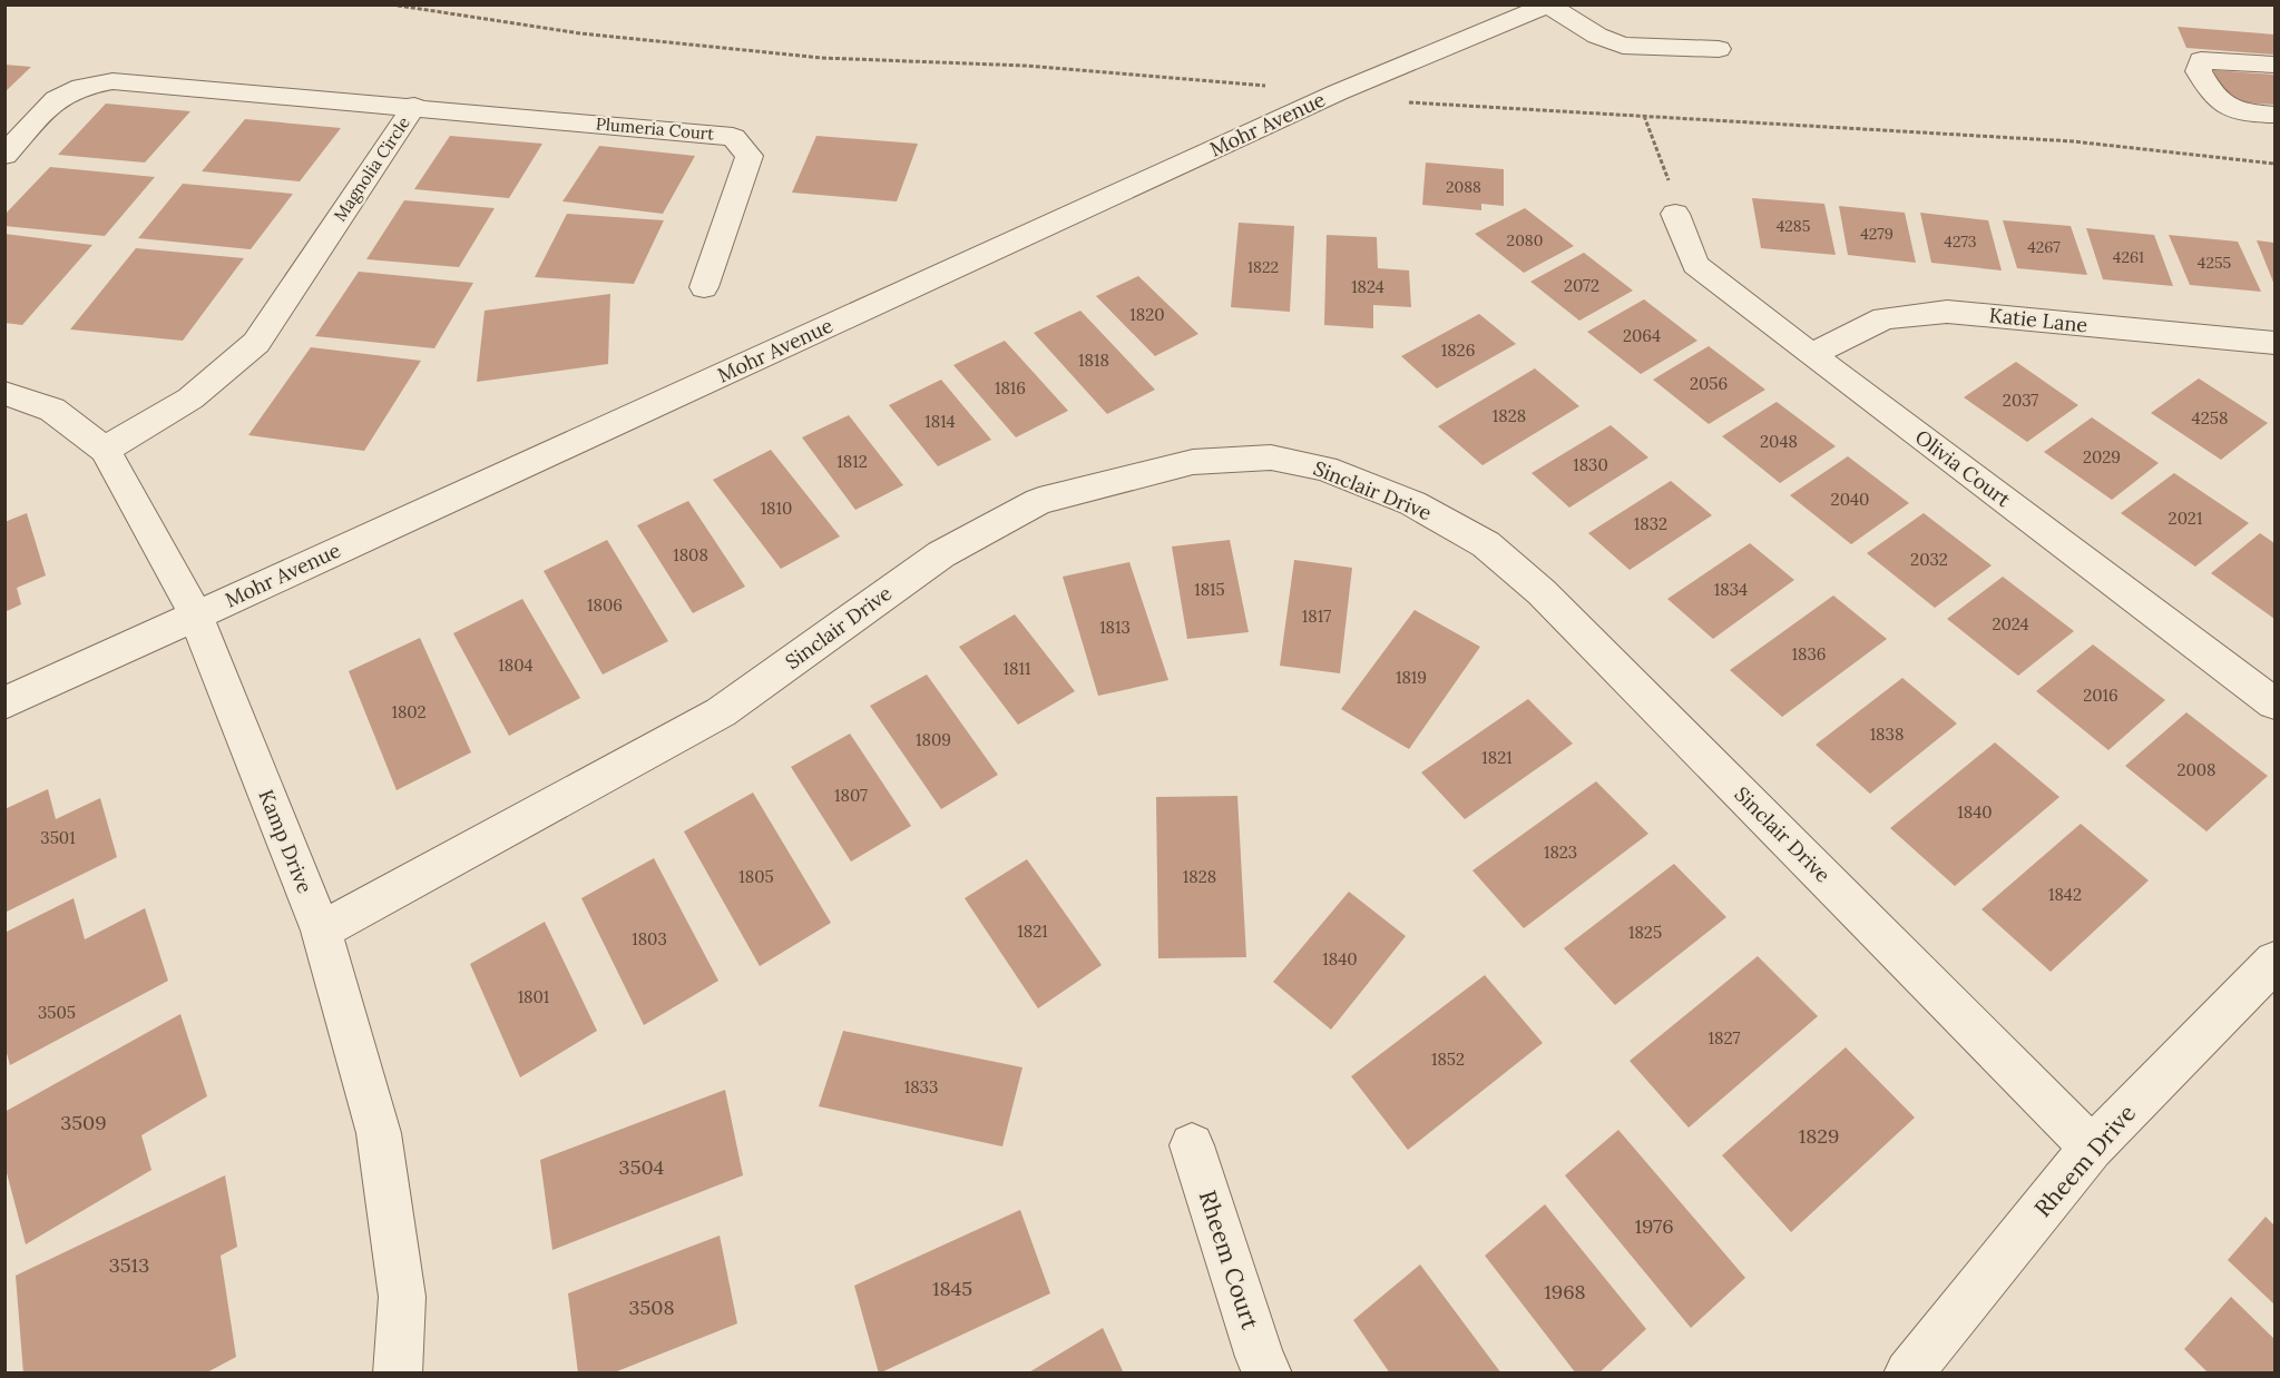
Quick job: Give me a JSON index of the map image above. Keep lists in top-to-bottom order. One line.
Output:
{"streets":{"street":["Mohr Avenue","Plumeria Court","Magnolia Circle","Katie Lane","Olivia Court","Sinclair Drive","Kamp Drive","Rheem Drive","Rheem Court"]},"crossings":[["Mohr Avenue","Kamp Drive"],["Plumeria Court","Magnolia Circle"],["Magnolia Circle","Kamp Drive"],["Katie Lane","Olivia Court"],["Sinclair Drive","Kamp Drive"],["Sinclair Drive","Rheem Drive"]],"house_numbers":["2088","4285","4279","2080","4273","4267","4261","4255","1822","2072","1824","1820","2064","1826","1818","2056","1816","2037","1828","4258","1814","2048","2029","1812","1830","2040","1810","2021","1832","1808","2032","1815","1834","1806","1817","2024","1813","1836","1804","1811","1819","2016","1802","1838","1809","1821","2008","1807","1840","3501","1823","1805","1828","1842","1821","1825","1803","1840","1801","3505","1827","1852","1833","3509","1829","3504","1976","3513","1845","1968","3508"]}
